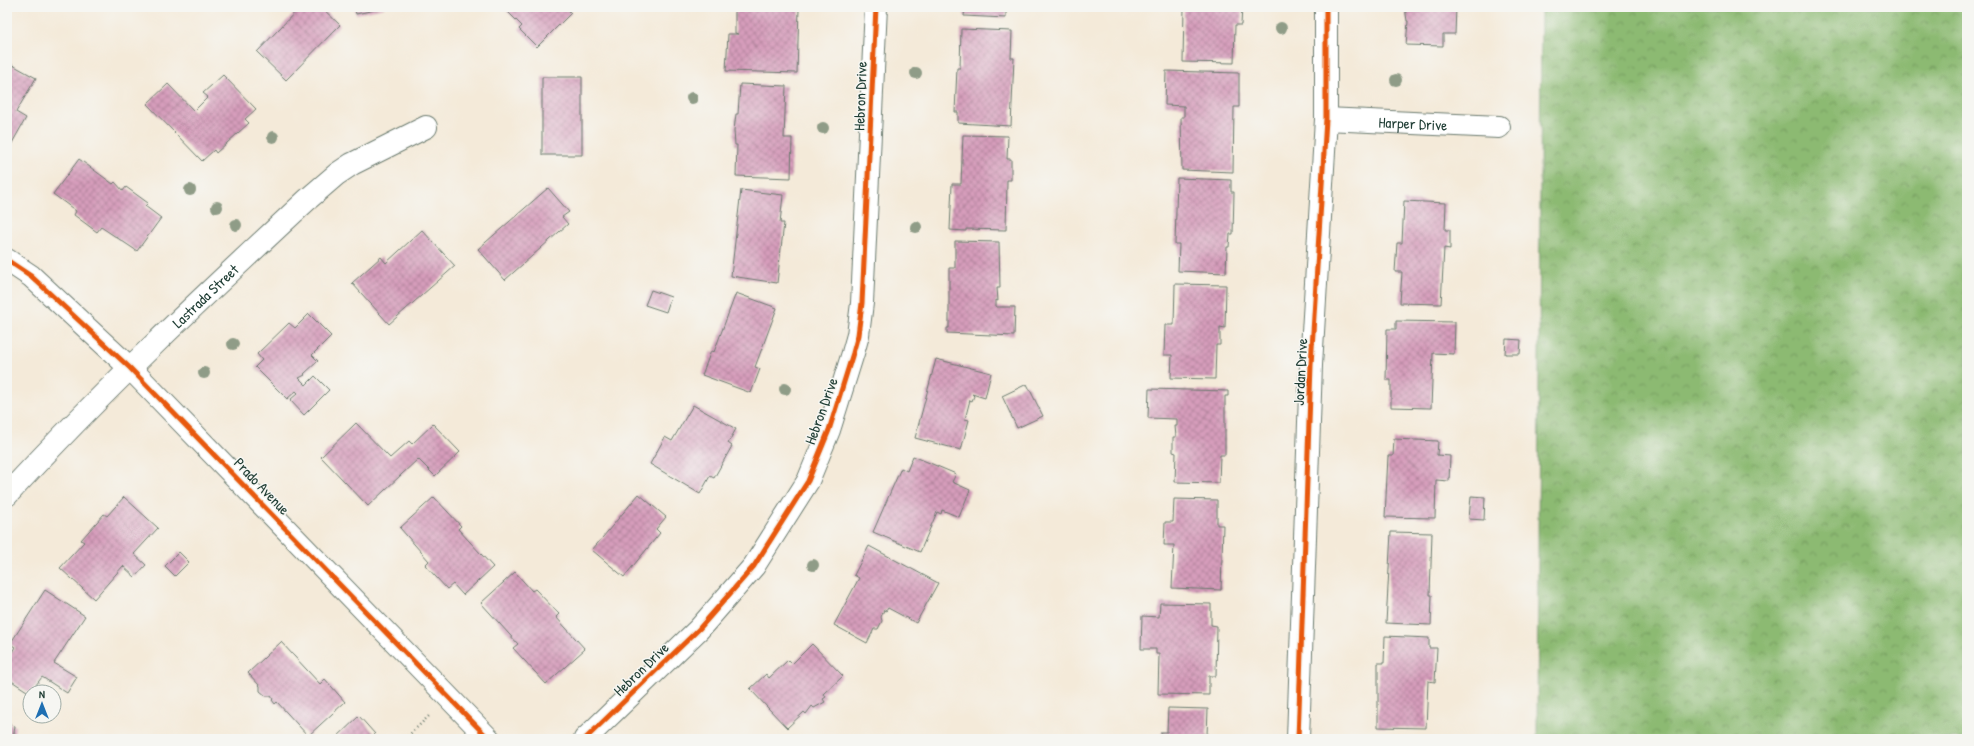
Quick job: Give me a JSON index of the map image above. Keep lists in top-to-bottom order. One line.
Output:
{"streets":{"street":["Hebron Drive","Harper Drive","Lastrada Street","Jordan Drive","Prado Avenue"]},"crossings":[["Harper Drive","Jordan Drive"],["Lastrada Street","Prado Avenue"]],"north":"top"}
